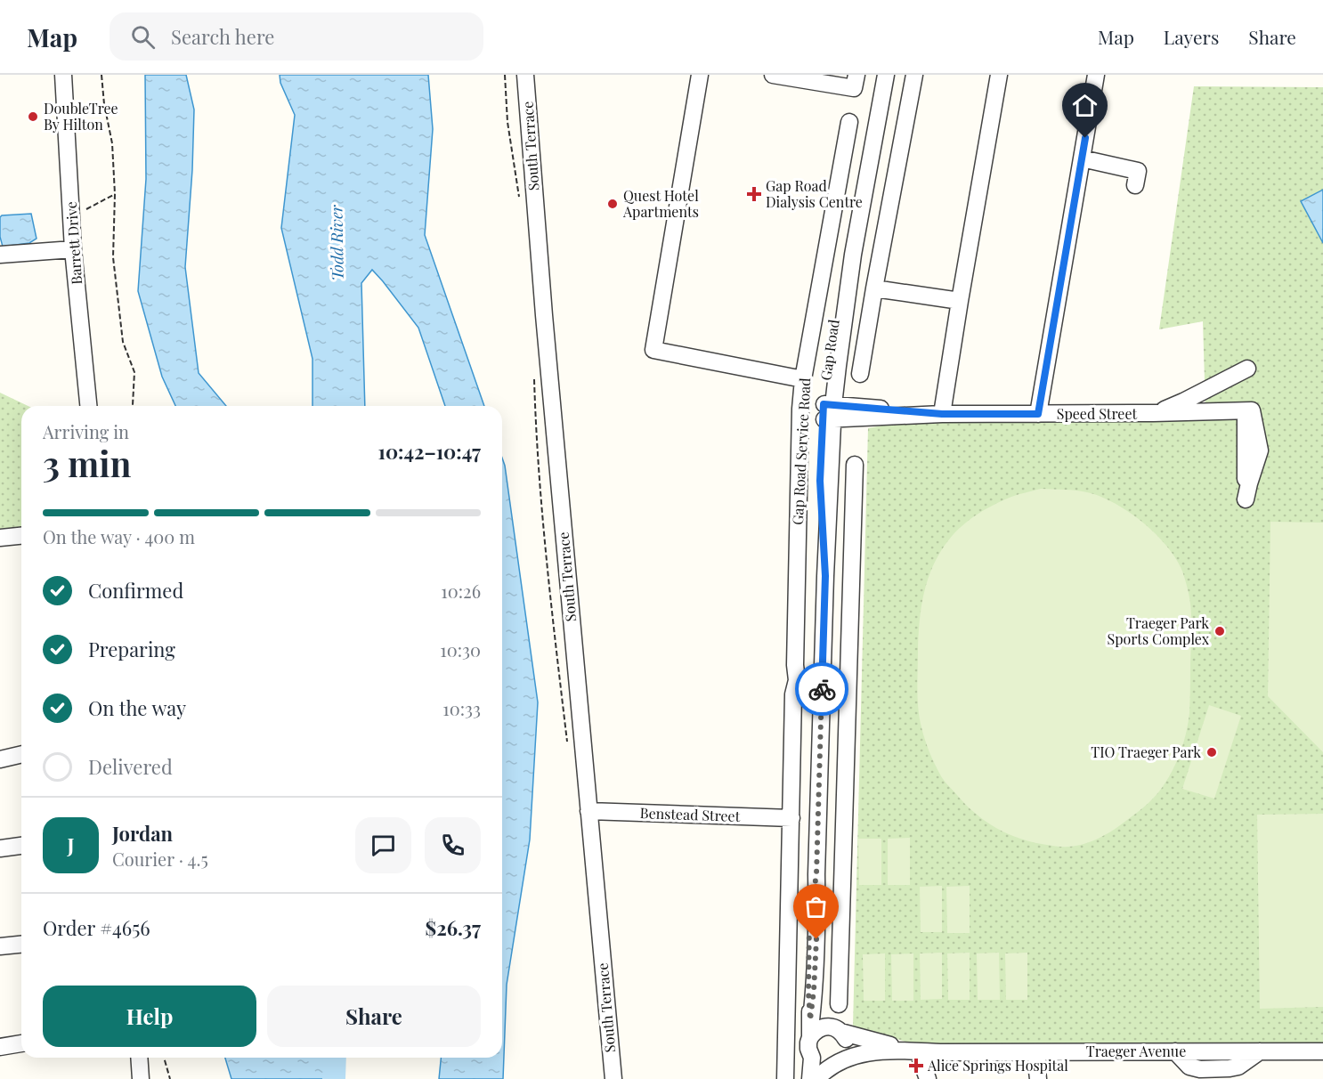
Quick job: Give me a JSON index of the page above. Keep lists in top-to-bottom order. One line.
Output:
{"streets":{"street":["South Terrace","Barrett Drive","Gap Road","Speed Street","Gap Road Service Road","Benstead Street","Traeger Avenue"]},"crossings":[["South Terrace","Benstead Street"],["Gap Road","Speed Street"],["Gap Road","Gap Road Service Road"],["Gap Road","Traeger Avenue"],["Gap Road Service Road","Benstead Street"]],"water":["Todd River"],"places":{"other":["DoubleTree By Hilton","Quest Hotel Apartments","Traeger Park Sports Complex","TIO Traeger Park"],"health":["Gap Road Dialysis Centre","Alice Springs Hospital"]},"page":{"header":"Map","search":"Search here","nav":["Map","Layers","Share"],"heading":["3 min","Arriving in","10:42–10:47"],"panel":["Jordan","Courier · 4.5","Order #4656","$26.37"],"bar":"On the way · 400 m","list":[["Confirmed","10:26"],["Preparing","10:30"],["On the way","10:33"],"Delivered"],"round":"J","buttons":["Help","Share"]}}
